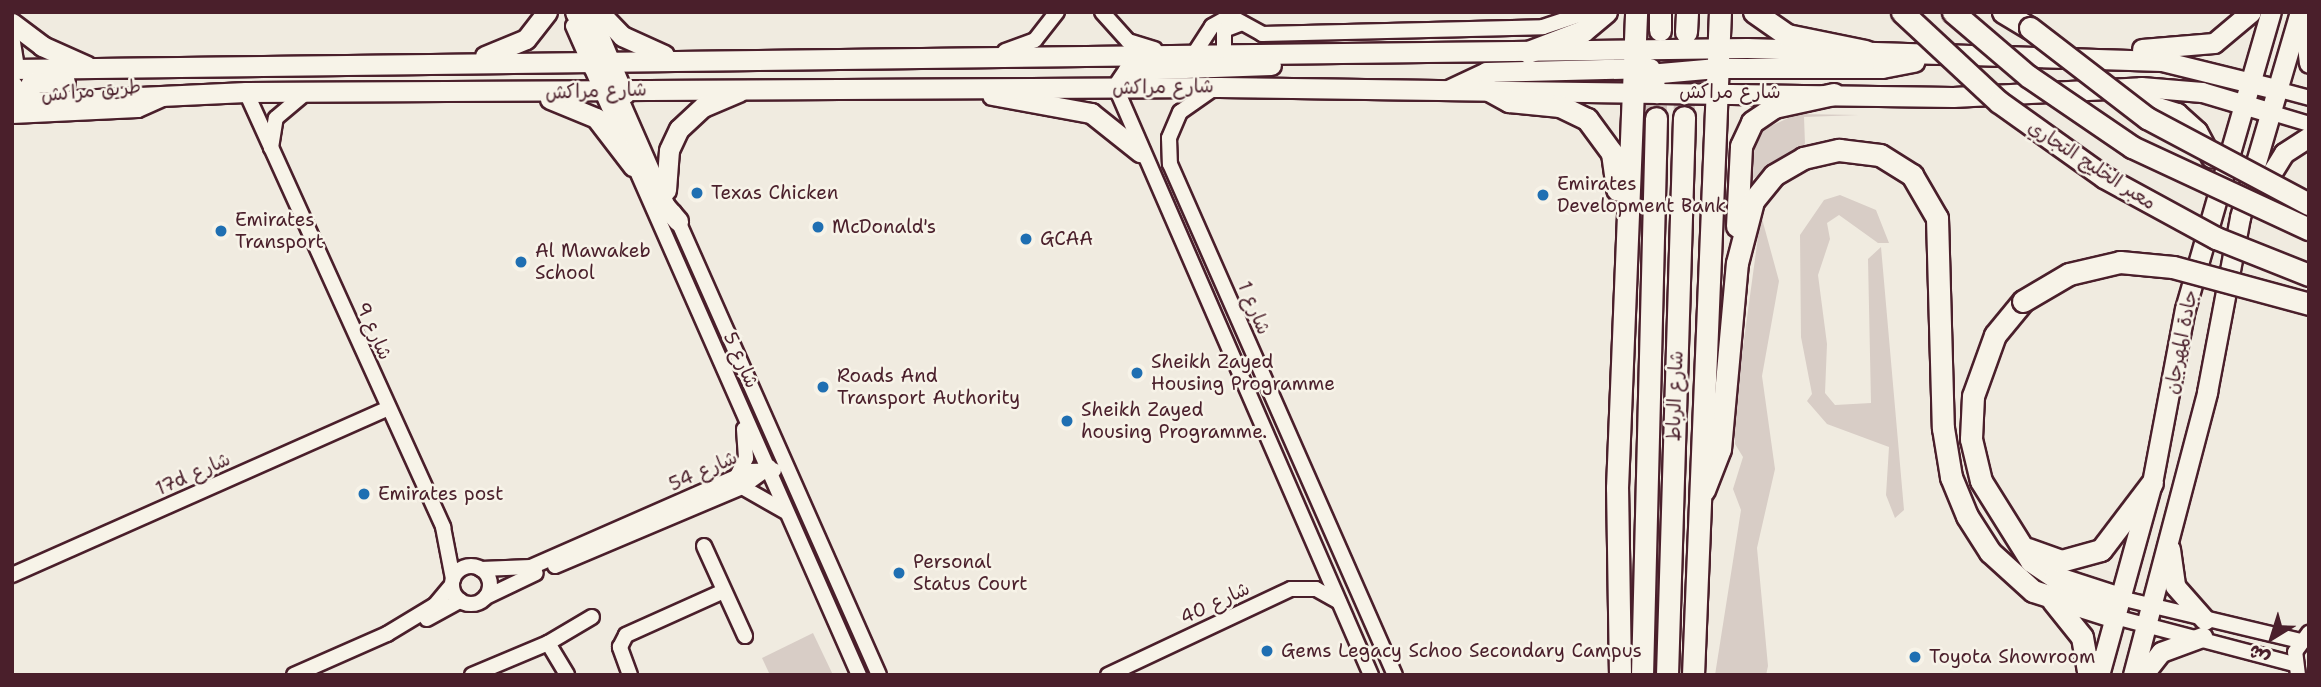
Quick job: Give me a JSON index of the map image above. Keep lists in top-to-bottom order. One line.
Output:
{"streets":{"highway":["معبر الخليج التجاري","شارع الرباط"],"main road":["شارع مراكش","جادة المهرجان"],"street":["طريق مراكش","شارع 1","شارع 9","شارع 5","شارع 54","17d شارع","شارع 40"]},"crossings":[["شارع مراكش","طريق مراكش"],["شارع مراكش","شارع 1"],["شارع مراكش","شارع 9"],["شارع مراكش","جادة المهرجان"],["شارع مراكش","شارع 5"],["شارع 9","شارع 54"],["شارع 9","17d شارع"],["شارع 5","شارع 54"]],"places":["Texas Chicken","Emirates Development Bank","McDonald's","Emirates Transport","GCAA","Al Mawakeb School","Sheikh Zayed Housing Programme","Roads And Transport Authority","Sheikh Zayed housing Programme.","Emirates post","Personal Status Court","Gems Legacy Schoo Secondary Campus","Toyota Showroom"],"north":"bottom left"}
